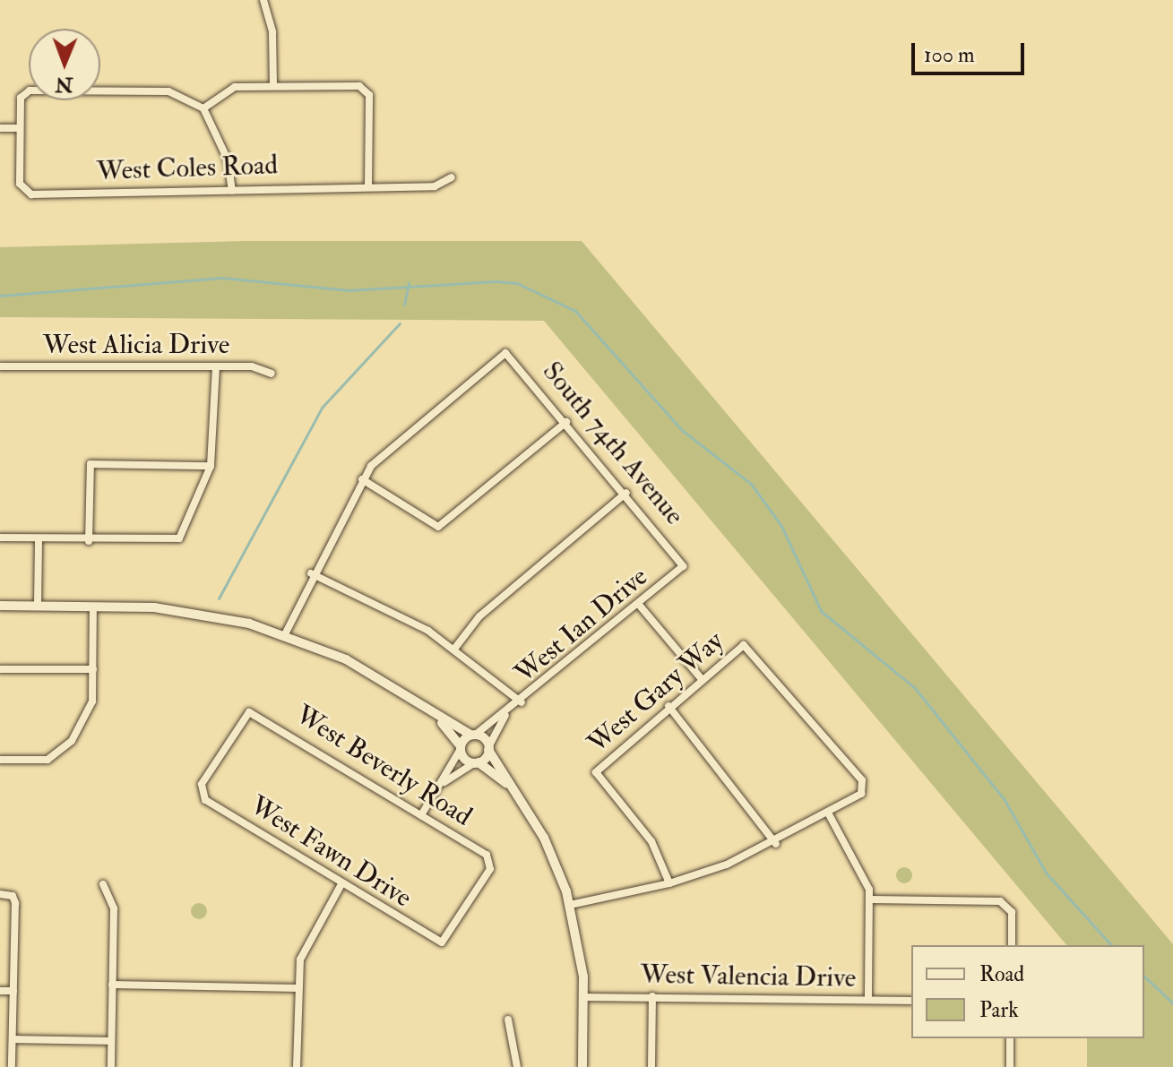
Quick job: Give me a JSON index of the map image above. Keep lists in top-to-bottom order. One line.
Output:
{"streets":{"street":["West Coles Road","West Alicia Drive","South 74th Avenue","West Ian Drive","West Gary Way","West Beverly Road","West Fawn Drive","West Valencia Drive"]},"crossings":[["South 74th Avenue","West Ian Drive"],["West Beverly Road","West Fawn Drive"]],"legend":["Road","Park"],"scale_bar":"100 m","north":"bottom"}
